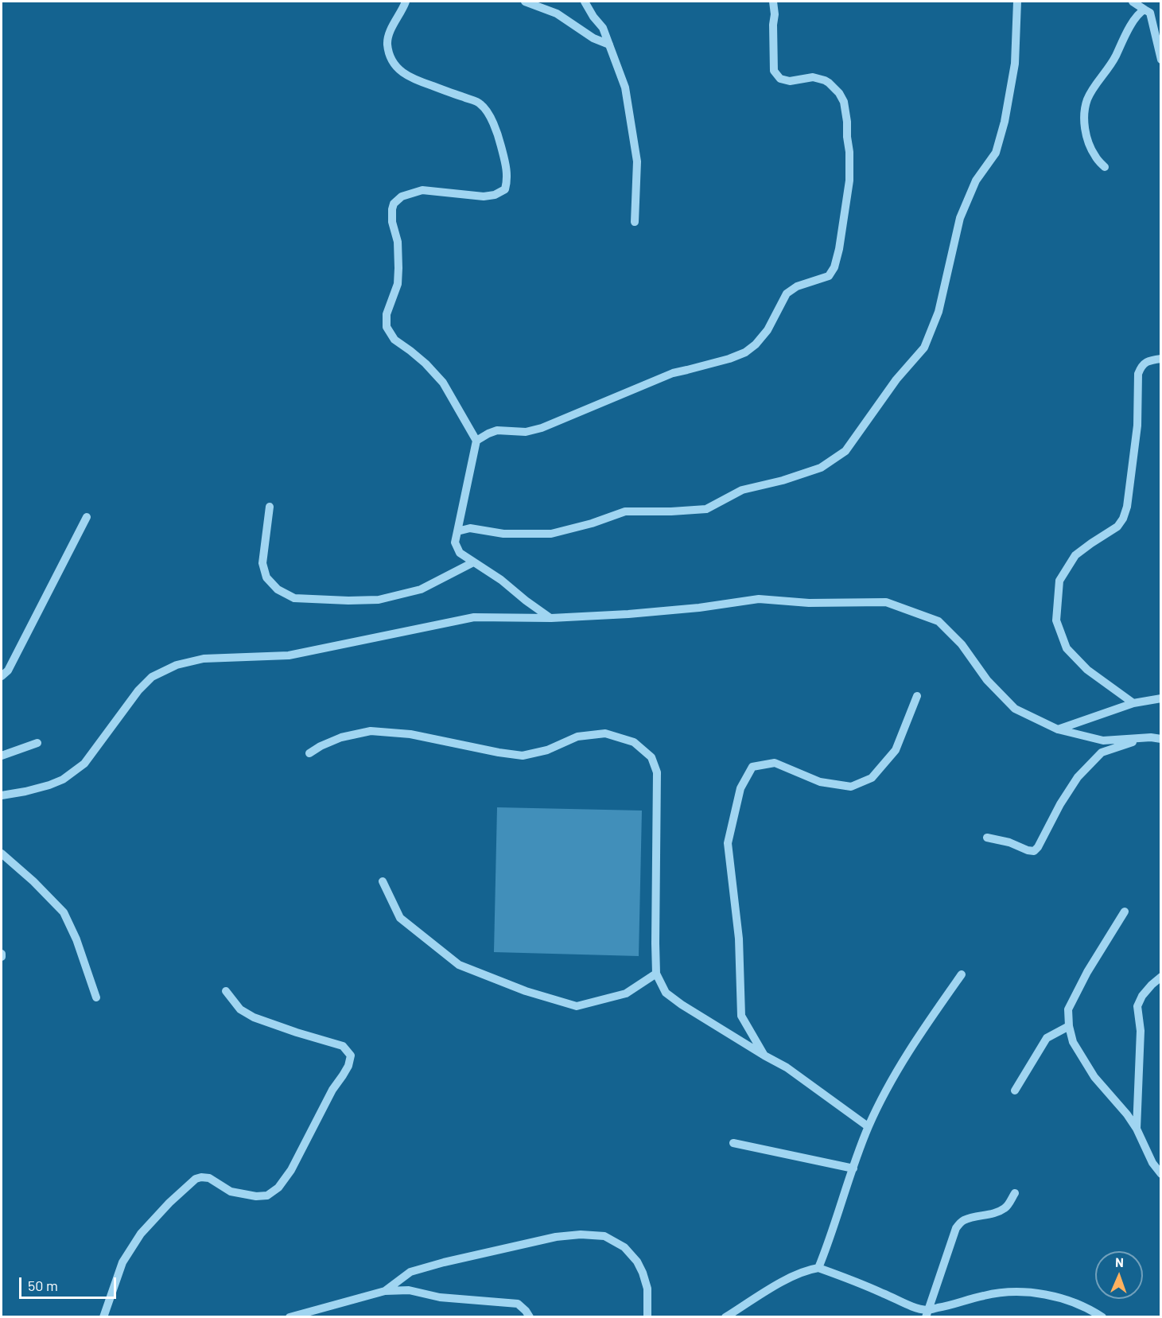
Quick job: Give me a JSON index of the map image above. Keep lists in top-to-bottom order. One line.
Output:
{"scale_bar":"50 m","north":"top"}
